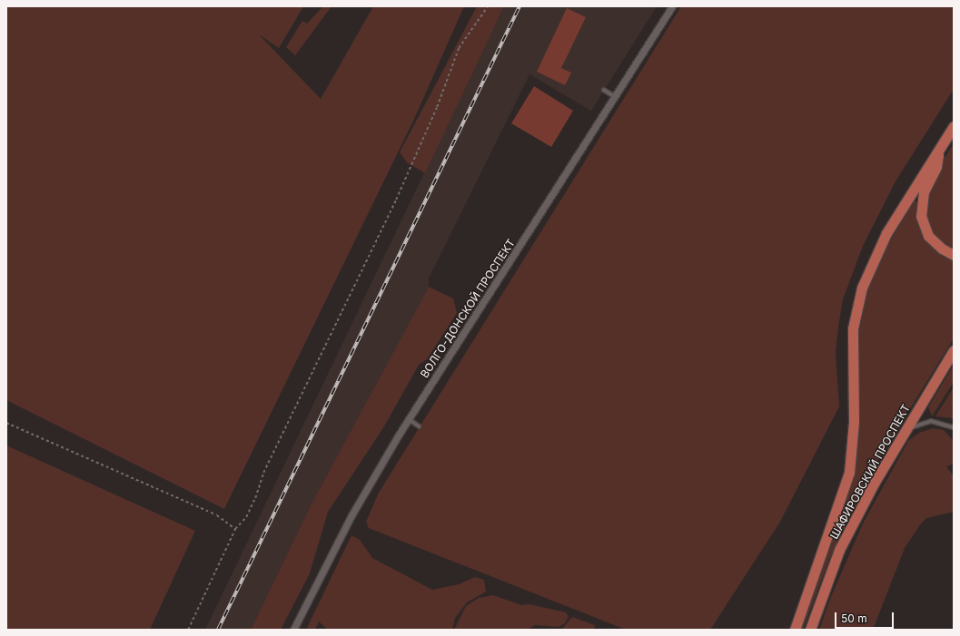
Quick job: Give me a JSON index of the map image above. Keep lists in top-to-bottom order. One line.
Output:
{"streets":{"main road":["ШАФИРОВСКИЙ ПРОСПЕКТ"],"street":["ВОЛГО-ДОНСКОЙ ПРОСПЕКТ"]},"scale_bar":"50 m"}
